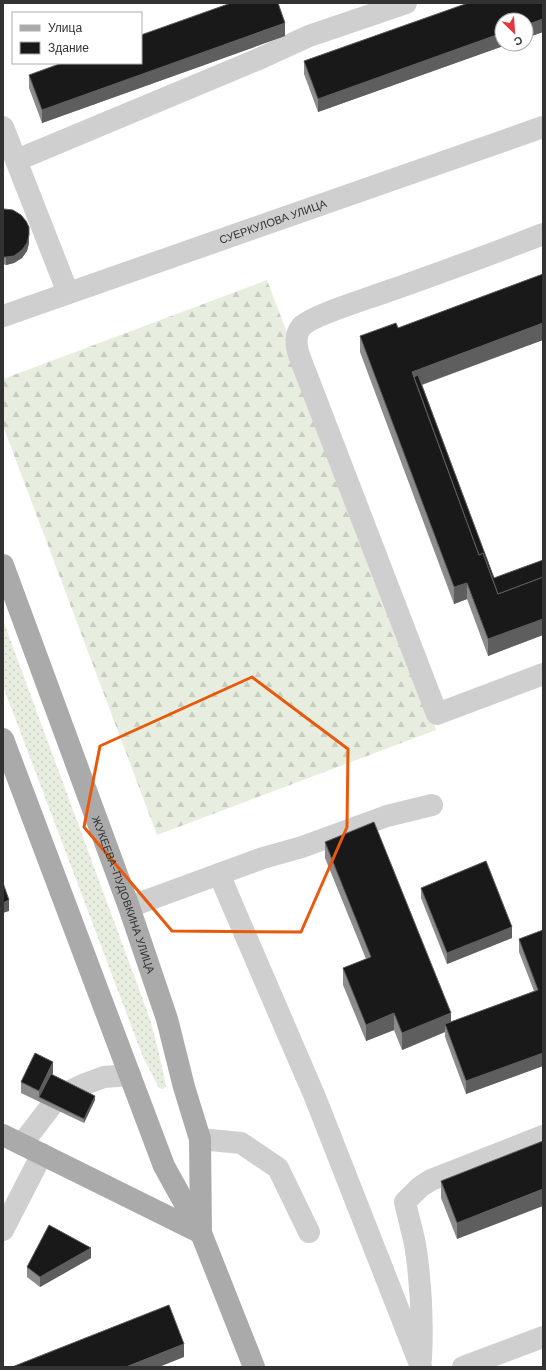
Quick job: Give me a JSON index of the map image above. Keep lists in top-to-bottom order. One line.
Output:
{"streets":{"main road":["ЖУКЕЕВА-ПУДОВКИНА УЛИЦА"],"street":["СУЕРКУЛОВА УЛИЦА"]},"legend":["Улица","Здание"],"north":"bottom right"}
